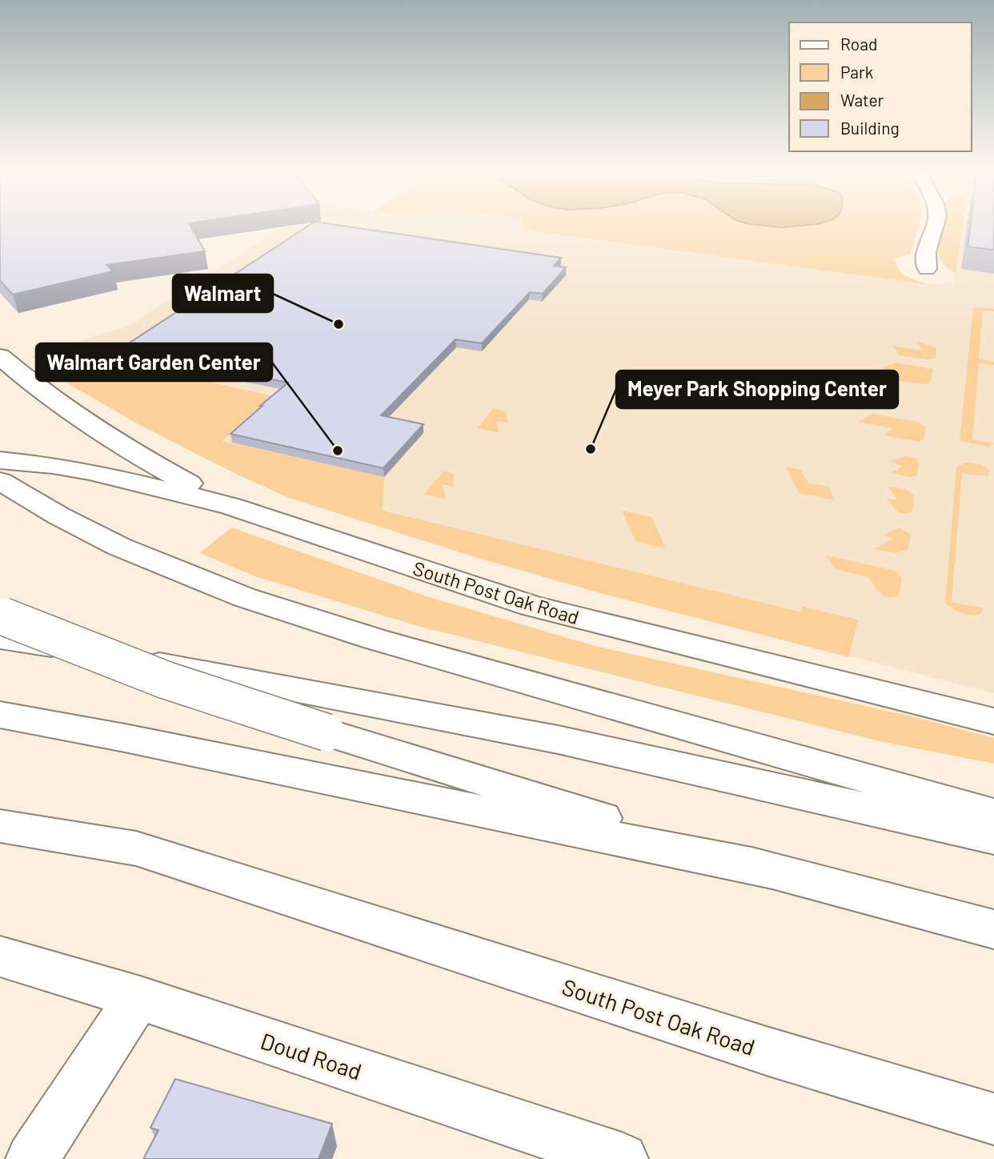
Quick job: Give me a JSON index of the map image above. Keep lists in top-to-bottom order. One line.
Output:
{"streets":{"main road":["South Post Oak Road","Doud Road"]},"places":["Walmart","Meyer Park Shopping Center","Walmart Garden Center"],"legend":["Road","Park","Water","Building"]}
